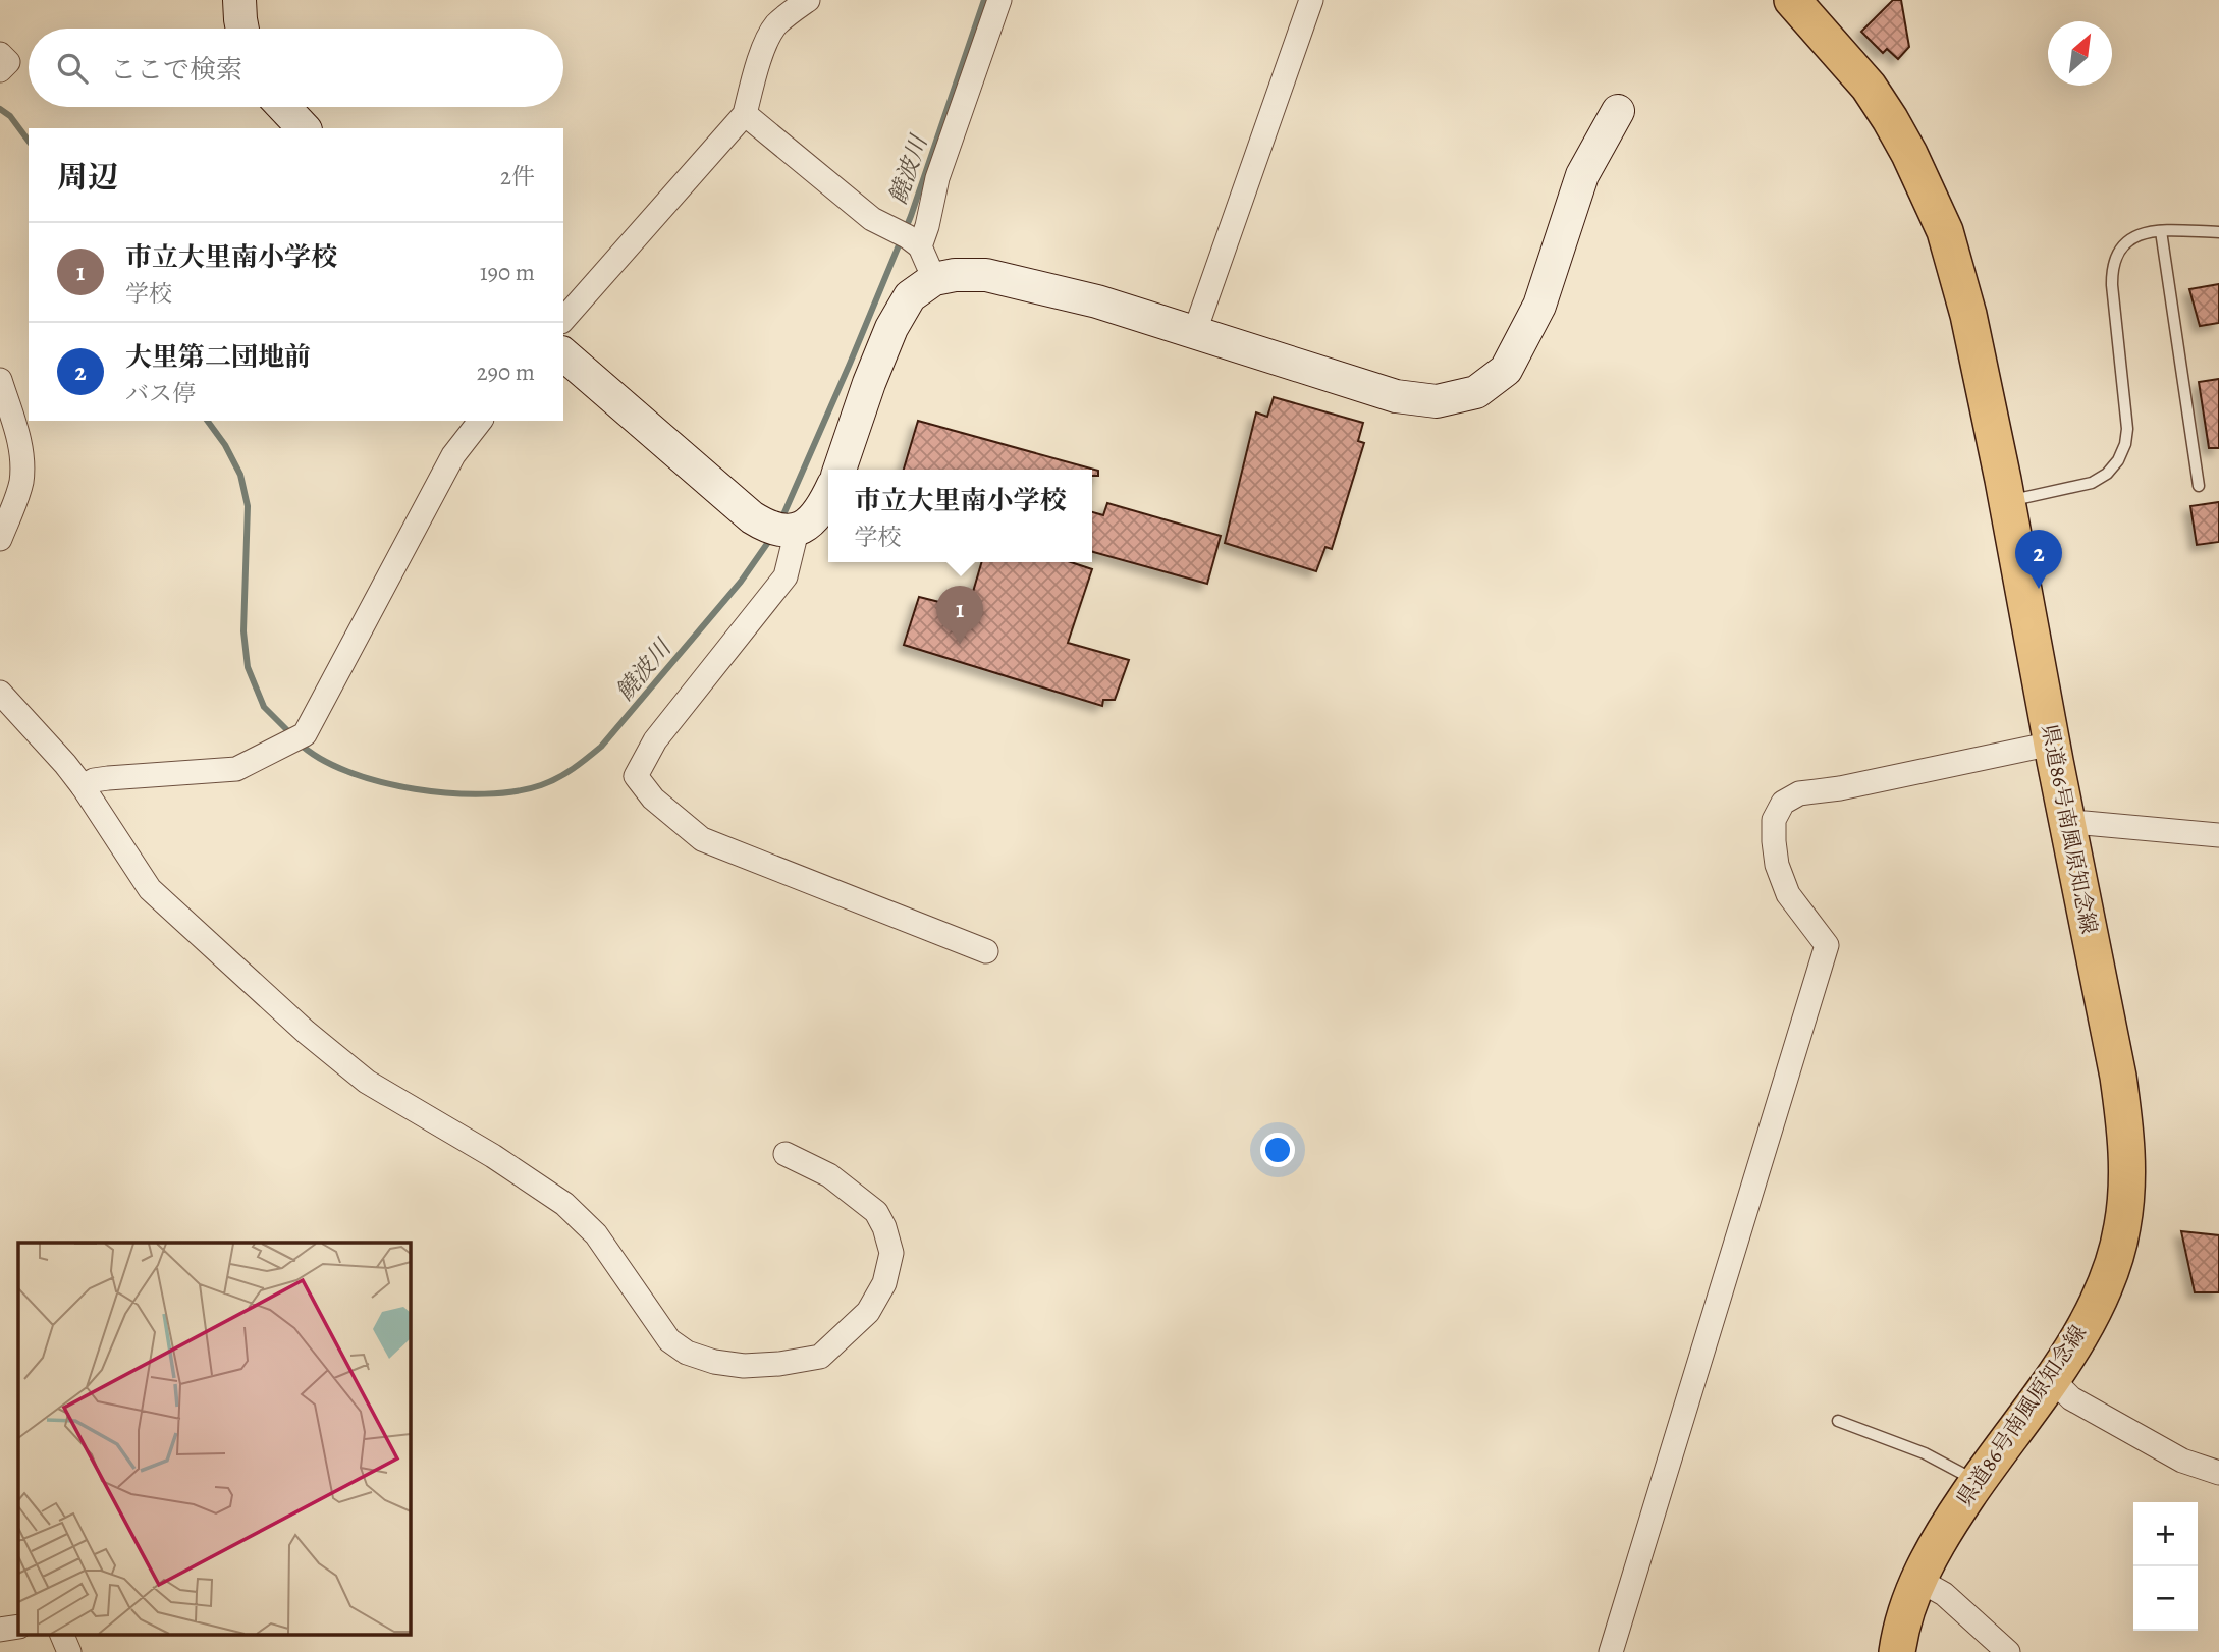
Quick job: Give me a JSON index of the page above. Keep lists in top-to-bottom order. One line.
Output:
{"streets":{"main road":["県道86号南風原知念線"]},"water":["饒波川"],"north":"top right","page":{"search":"ここで検索","heading":["周辺","2件"],"list":[{"mark":"1","name":"市立大里南小学校","note":"学校","value":"190 m"},{"mark":"2","name":"大里第二団地前","note":"バス停","value":"290 m"}],"popup":["市立大里南小学校","学校"],"pins":["2","1"],"map_buttons":["+","−"]}}
